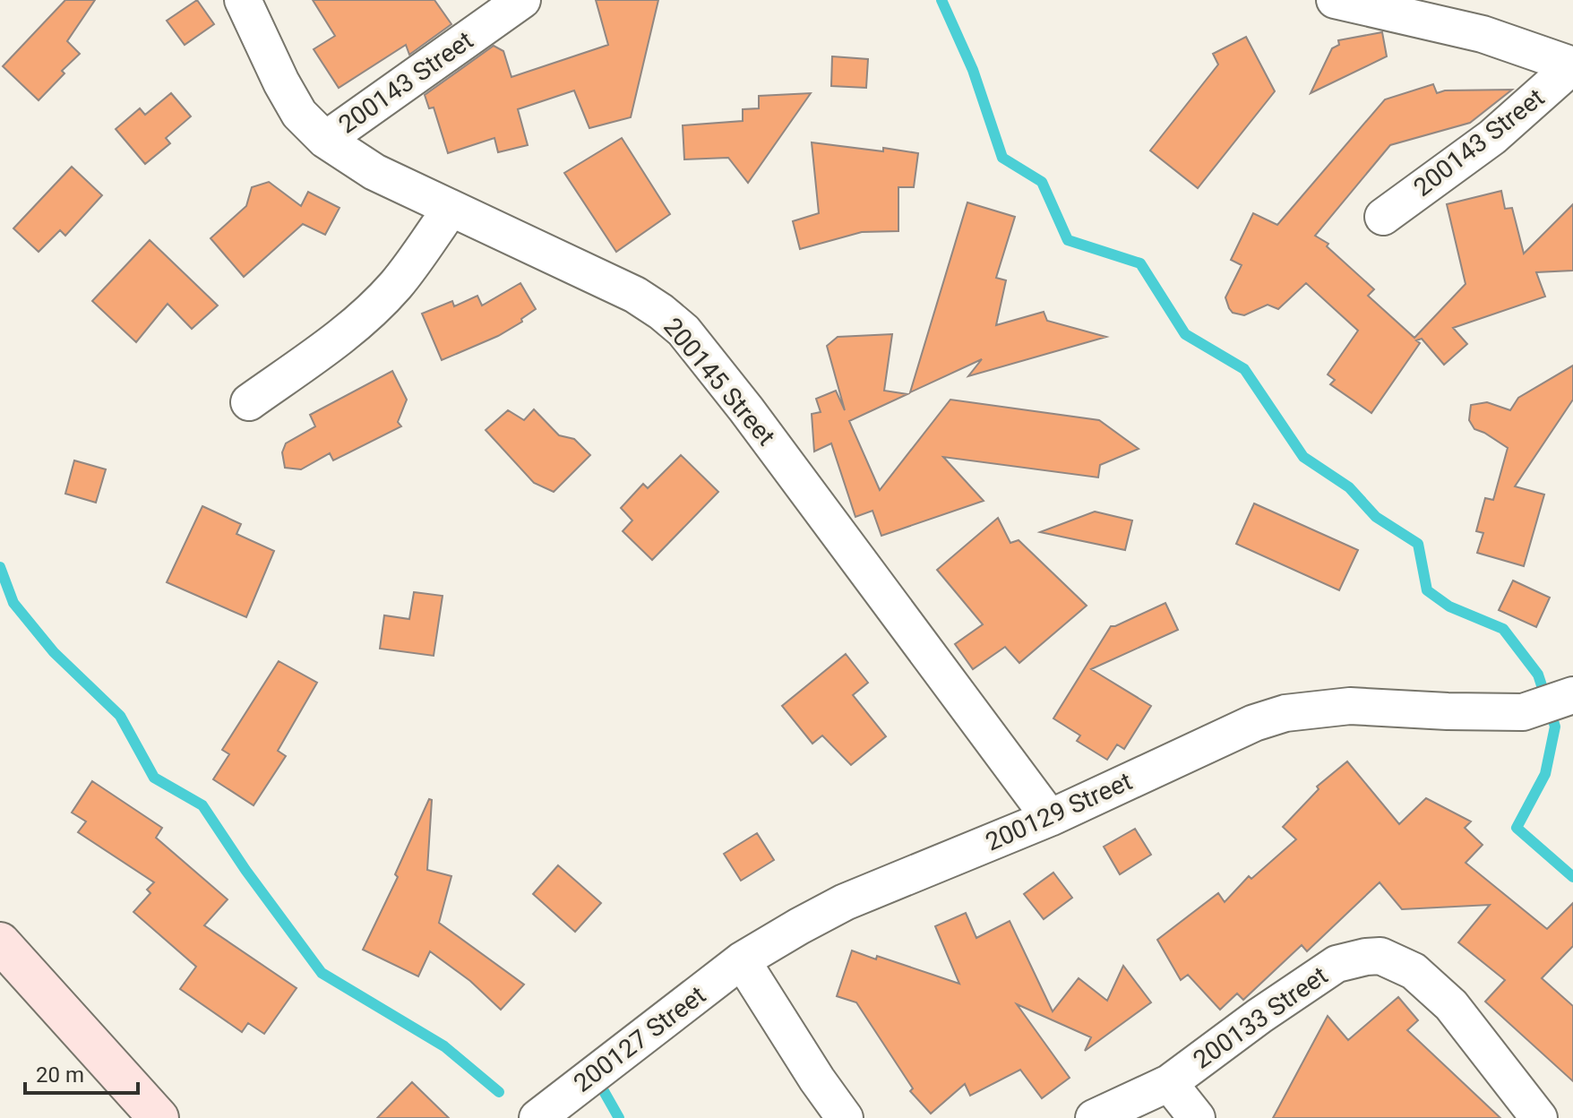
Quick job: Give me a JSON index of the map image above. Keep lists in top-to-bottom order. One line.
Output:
{"streets":{"street":["200143 Street","200145 Street","200129 Street","200133 Street","200127 Street"]},"crossings":[["200143 Street","200145 Street"],["200145 Street","200129 Street"],["200129 Street","200127 Street"]],"scale_bar":"20 m"}
